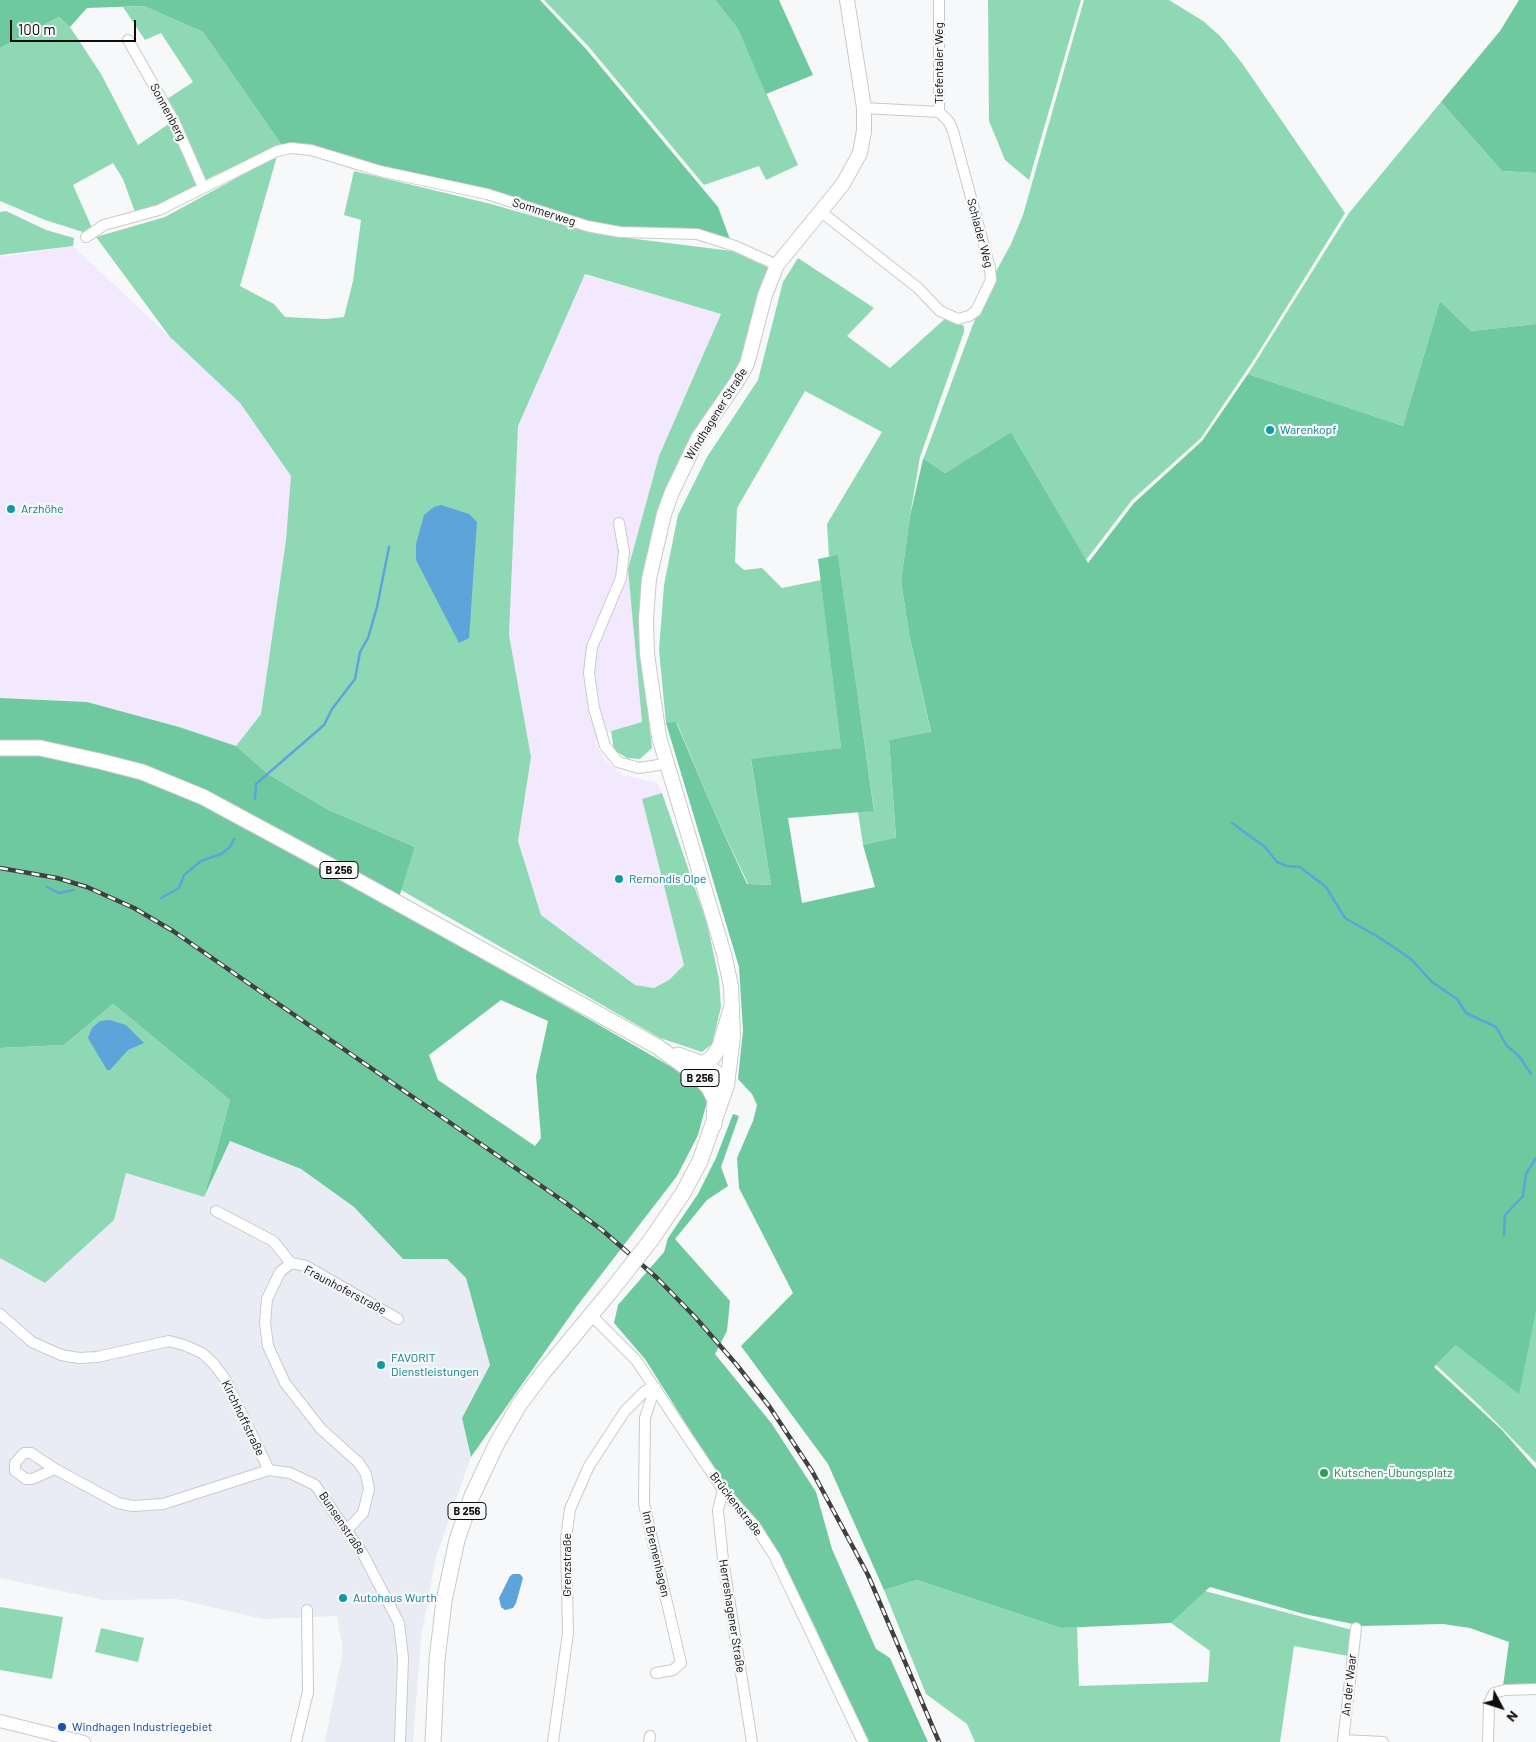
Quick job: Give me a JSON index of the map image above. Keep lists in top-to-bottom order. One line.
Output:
{"streets":{"main road":["Windhagener Straße","B 256"],"street":["Tiefentaler Weg","Sonnenberg","Sommerweg","Schlader Weg","Fraunhoferstraße","Kirchhoffstraße","Brückenstraße","Bunsenstraße","Im Bremenhagen","Grenzstraße","Herreshagener Straße","An der Waar"]},"crossings":[["Tiefentaler Weg","Schlader Weg"],["Tiefentaler Weg","Windhagener Straße"],["Sonnenberg","Sommerweg"],["Sommerweg","Windhagener Straße"],["Schlader Weg","Windhagener Straße"],["Windhagener Straße","B 256"],["B 256","Brückenstraße"],["Fraunhoferstraße","Bunsenstraße"],["Kirchhoffstraße","Bunsenstraße"],["Brückenstraße","Im Bremenhagen"],["Brückenstraße","Grenzstraße"],["Brückenstraße","Herreshagener Straße"],["Im Bremenhagen","Grenzstraße"]],"places":["Warenkopf","Arzhöhe","Remondis Olpe","FAVORIT Dienstleistungen","Kutschen-Übungsplatz","Autohaus Wurth","Windhagen Industriegebiet"],"scale_bar":"100 m","north":"bottom right"}
